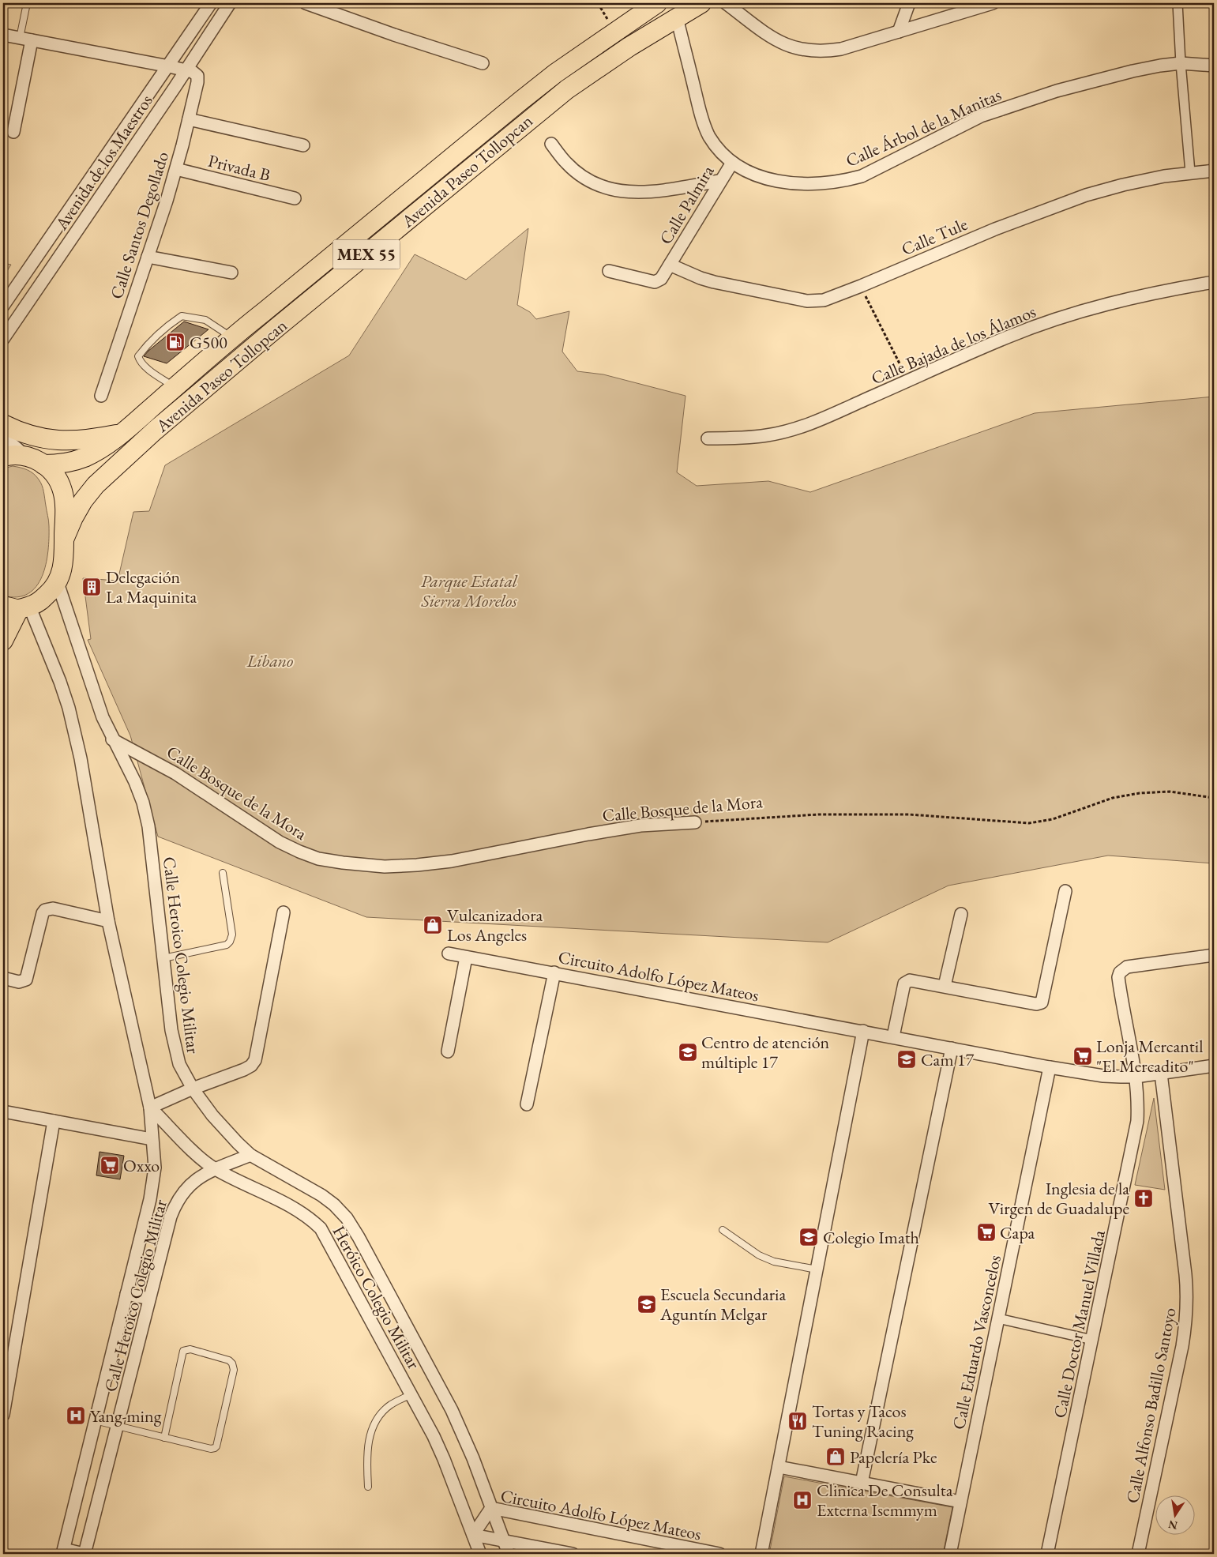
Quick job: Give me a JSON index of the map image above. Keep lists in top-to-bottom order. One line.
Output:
{"streets":{"highway":["Avenida Paseo Tollopcan","MEX 55"],"street":["Calle Árbol de la Manitas","Avenida de los Maestros","Privada B","Calle Palmira","Calle Santos Degollado","Calle Tule","Calle Bajada de los Álamos","Calle Bosque de la Mora","Calle Heroico Colegio Militar","Circuito Adolfo López Mateos","Heróico Colegio Militar","Calle Doctor Manuel Villada","Calle Eduardo Vasconcelos","Calle Alfonso Badillo Santoyo"]},"crossings":[["Calle Árbol de la Manitas","Avenida Paseo Tollopcan"],["Calle Árbol de la Manitas","Calle Palmira"],["Avenida de los Maestros","Calle Santos Degollado"],["Privada B","Calle Santos Degollado"],["Calle Palmira","Calle Tule"],["Calle Bosque de la Mora","Calle Heroico Colegio Militar"],["Calle Heroico Colegio Militar","Heróico Colegio Militar"],["Circuito Adolfo López Mateos","Heróico Colegio Militar"],["Circuito Adolfo López Mateos","Calle Doctor Manuel Villada"],["Circuito Adolfo López Mateos","Calle Eduardo Vasconcelos"],["Circuito Adolfo López Mateos","Calle Alfonso Badillo Santoyo"]],"parks":["Parque Estatal Sierra Morelos","Libano"],"places":{"fuel station":["G500"],"building":["Delegación La Maquinita"],"shop":["Vulcanizadora Los Angeles","Papelería Pke"],"school or university":["Centro de atención múltiple 17","Cam 17","Colegio Imath","Escuela Secundaria Aguntín Melgar"],"supermarket":["Lonja Mercantil \"El Mercadito\"","Oxxo","Capa"],"church":["Inglesia de la Virgen de Guadalupe"],"hospital":["Yang-ming","Clinica De Consulta Externa Isemmym"],"restaurant":["Tortas y Tacos Tuning Racing"]},"north":"bottom"}
